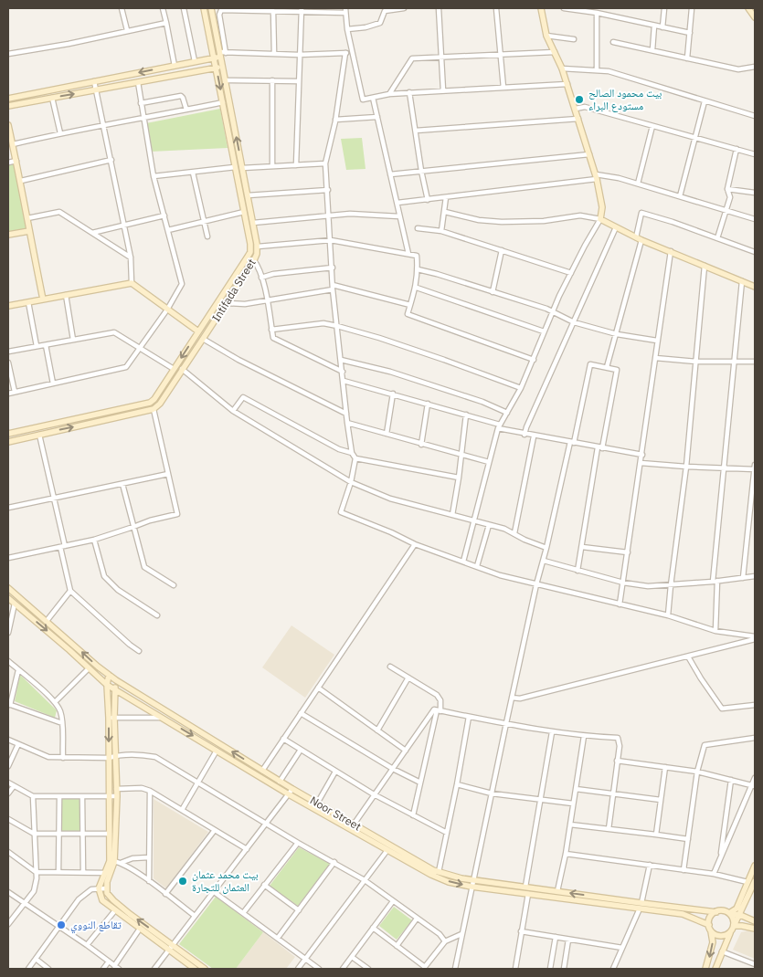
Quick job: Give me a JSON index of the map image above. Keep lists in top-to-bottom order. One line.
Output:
{"streets":{"main road":["Intifada Street","Noor Street"]},"places":["بيت محمود الصالح مستودع البراء","بيت محمد عثمان العثمان للتجارة","تقاطع النووي"]}
